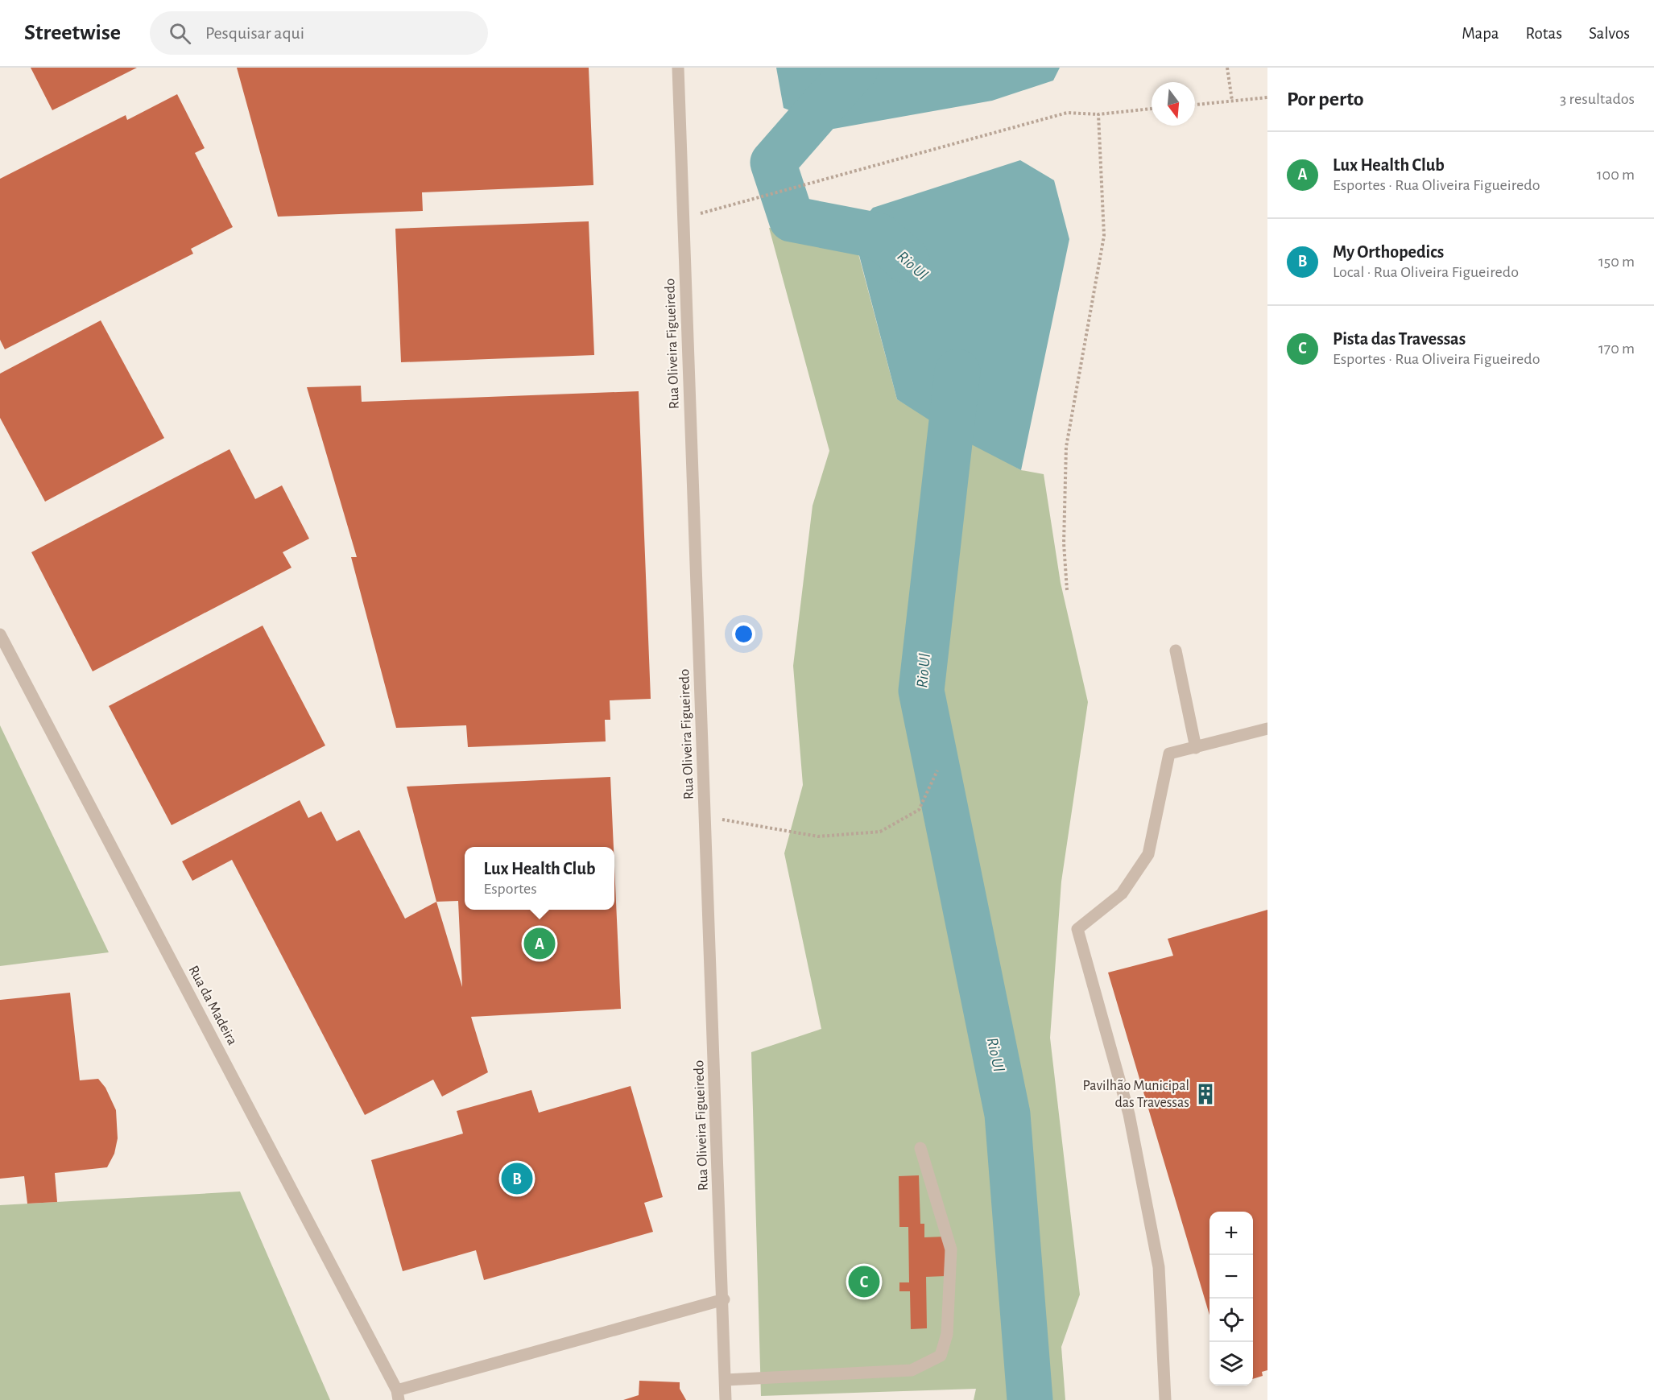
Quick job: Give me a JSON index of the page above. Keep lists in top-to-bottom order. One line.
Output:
{"streets":{"street":["Rua Oliveira Figueiredo","Rua da Madeira"]},"water":["Rio Ul"],"places":{"building":["Pavilhão Municipal das Travessas"]},"north":"bottom","page":{"header":"Streetwise","search":"Pesquisar aqui","nav":["Mapa","Rotas","Salvos"],"heading":["Por perto","3 resultados"],"list":[{"mark":"A","name":"Lux Health Club","note":"Esportes · Rua Oliveira Figueiredo","value":"100 m"},{"mark":"B","name":"My Orthopedics","note":"Local · Rua Oliveira Figueiredo","value":"150 m"},{"mark":"C","name":"Pista das Travessas","note":"Esportes · Rua Oliveira Figueiredo","value":"170 m"}],"popup":["Lux Health Club","Esportes"],"pins":["A","B","C"],"map_buttons":["+","−"]}}
